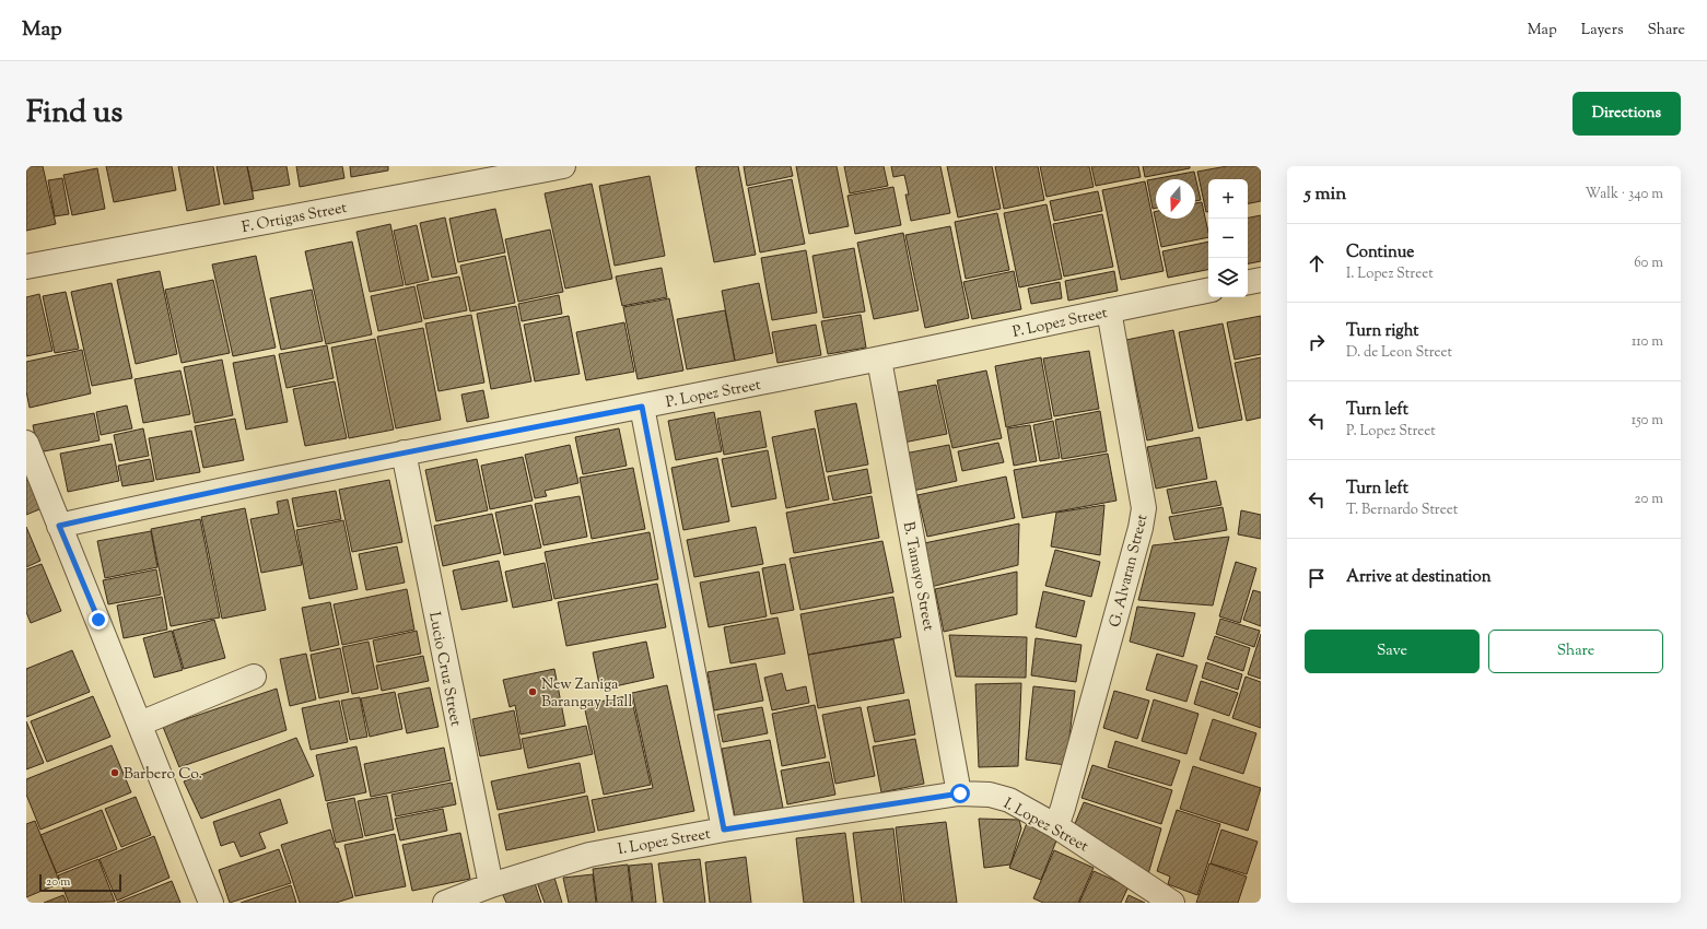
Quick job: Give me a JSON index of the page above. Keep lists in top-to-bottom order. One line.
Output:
{"streets":{"street":["F. Ortigas Street","P. Lopez Street","G. Alvaran Street","B. Tamayo Street","Lucio Cruz Street","I. Lopez Street"]},"crossings":[["P. Lopez Street","G. Alvaran Street"],["P. Lopez Street","B. Tamayo Street"],["P. Lopez Street","Lucio Cruz Street"],["G. Alvaran Street","I. Lopez Street"],["B. Tamayo Street","I. Lopez Street"],["Lucio Cruz Street","I. Lopez Street"]],"places":["New Zaniga Barangay Hall","Barbero Co."],"scale_bar":"20 m","north":"bottom","page":{"header":"Map","nav":["Map","Layers","Share"],"title":"Find us","buttons":["Directions",["Save","Share"]],"heading":["5 min","Walk · 340 m"],"map_buttons":["+","−"],"list":[["Continue","I. Lopez Street","60 m"],["Turn right","D. de Leon Street","110 m"],["Turn left","P. Lopez Street","150 m"],["Turn left","T. Bernardo Street","20 m"],"Arrive at destination"],"scale":"20 m"}}
